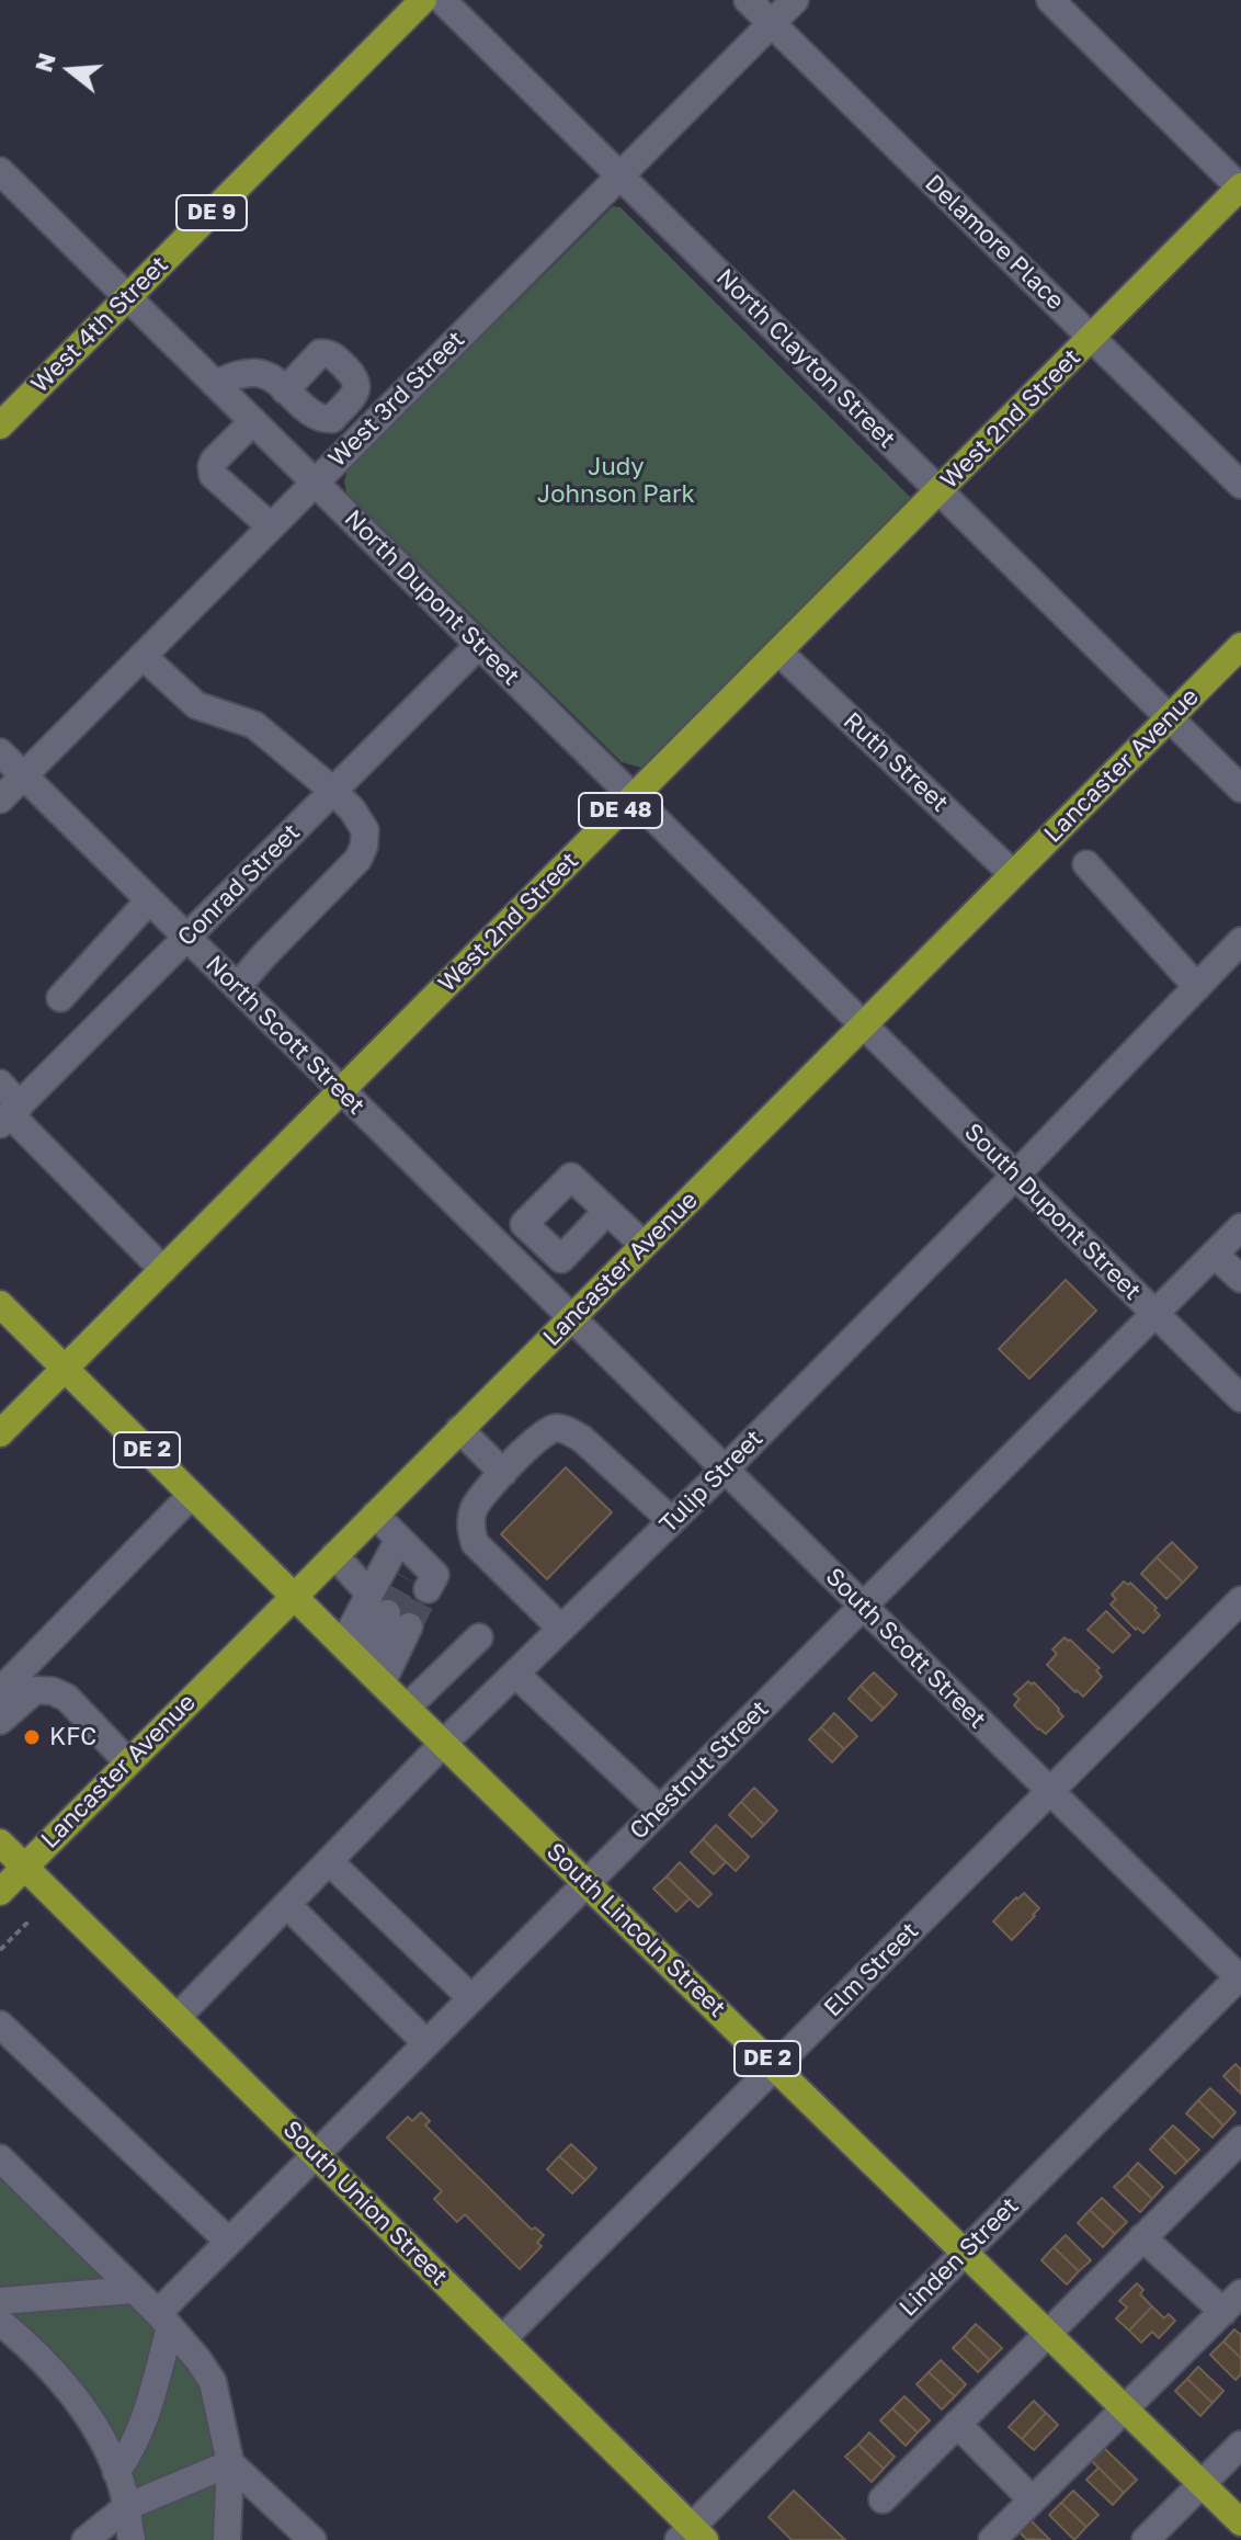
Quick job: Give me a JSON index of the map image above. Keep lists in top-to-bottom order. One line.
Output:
{"streets":{"main road":["DE 9","West 4th Street","West 2nd Street","Lancaster Avenue","DE 48","DE 2","South Lincoln Street","South Union Street"],"street":["Delamore Place","North Clayton Street","West 3rd Street","North Dupont Street","Ruth Street","Conrad Street","North Scott Street","South Dupont Street","Tulip Street","South Scott Street","Chestnut Street","Elm Street","Linden Street"]},"crossings":[["Delamore Place","West 3rd Street"],["Delamore Place","West 2nd Street"],["West 4th Street","North Dupont Street"],["North Clayton Street","West 3rd Street"],["North Clayton Street","West 2nd Street"],["North Clayton Street","Lancaster Avenue"],["West 3rd Street","North Dupont Street"],["West 3rd Street","North Scott Street"],["West 2nd Street","North Dupont Street"],["West 2nd Street","Ruth Street"],["West 2nd Street","North Scott Street"],["West 2nd Street","DE 2"],["North Dupont Street","Lancaster Avenue"],["North Dupont Street","Conrad Street"],["North Dupont Street","South Dupont Street"],["Ruth Street","Lancaster Avenue"],["Lancaster Avenue","North Scott Street"],["Lancaster Avenue","South Dupont Street"],["Lancaster Avenue","DE 2"],["Lancaster Avenue","South Scott Street"],["Lancaster Avenue","South Lincoln Street"],["Lancaster Avenue","South Union Street"],["Conrad Street","North Scott Street"],["North Scott Street","South Scott Street"],["South Dupont Street","Tulip Street"],["South Dupont Street","Chestnut Street"],["DE 2","South Lincoln Street"],["Tulip Street","South Scott Street"],["Tulip Street","South Lincoln Street"],["Tulip Street","South Union Street"],["South Scott Street","Chestnut Street"],["South Scott Street","Elm Street"],["South Scott Street","Linden Street"],["Chestnut Street","South Lincoln Street"],["Chestnut Street","South Union Street"],["South Lincoln Street","Elm Street"],["South Lincoln Street","Linden Street"],["Elm Street","South Union Street"],["South Union Street","Linden Street"]],"parks":["Judy Johnson Park"],"places":["KFC"],"north":"left"}
